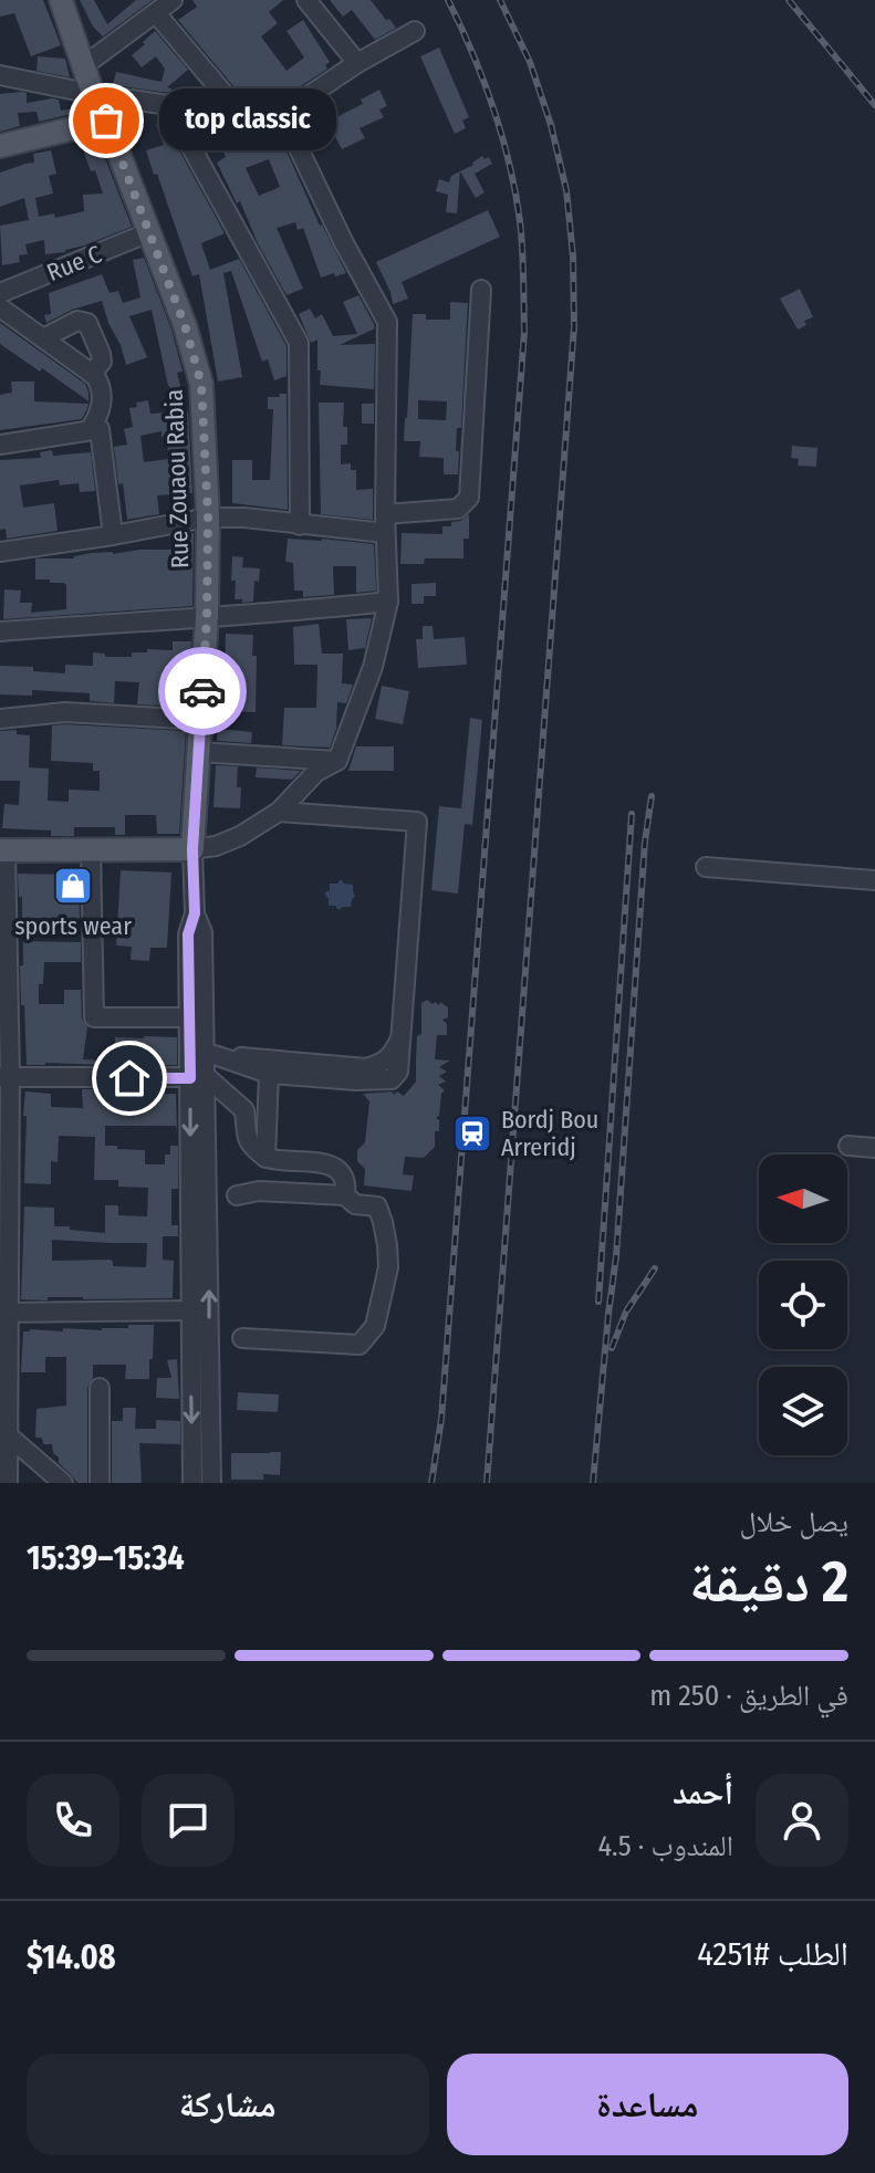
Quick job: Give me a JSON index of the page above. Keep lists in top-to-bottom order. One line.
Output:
{"streets":{"main road":["Rue Zouaou Rabia"],"street":["Rue C"]},"crossings":[["Rue C","Rue Zouaou Rabia"]],"places":{"other":["top classic"],"shop":["sports wear"],"station":["Bordj Bou Arreridj"]},"north":"left","page":{"bubble":"top classic","heading":["2 دقيقة","يصل خلال","15:34–15:39"],"panel":["أحمد","المندوب · 4.5","الطلب #4251","$14.08"],"bar":"في الطريق · 250 m","buttons":["مساعدة","مشاركة"]}}
